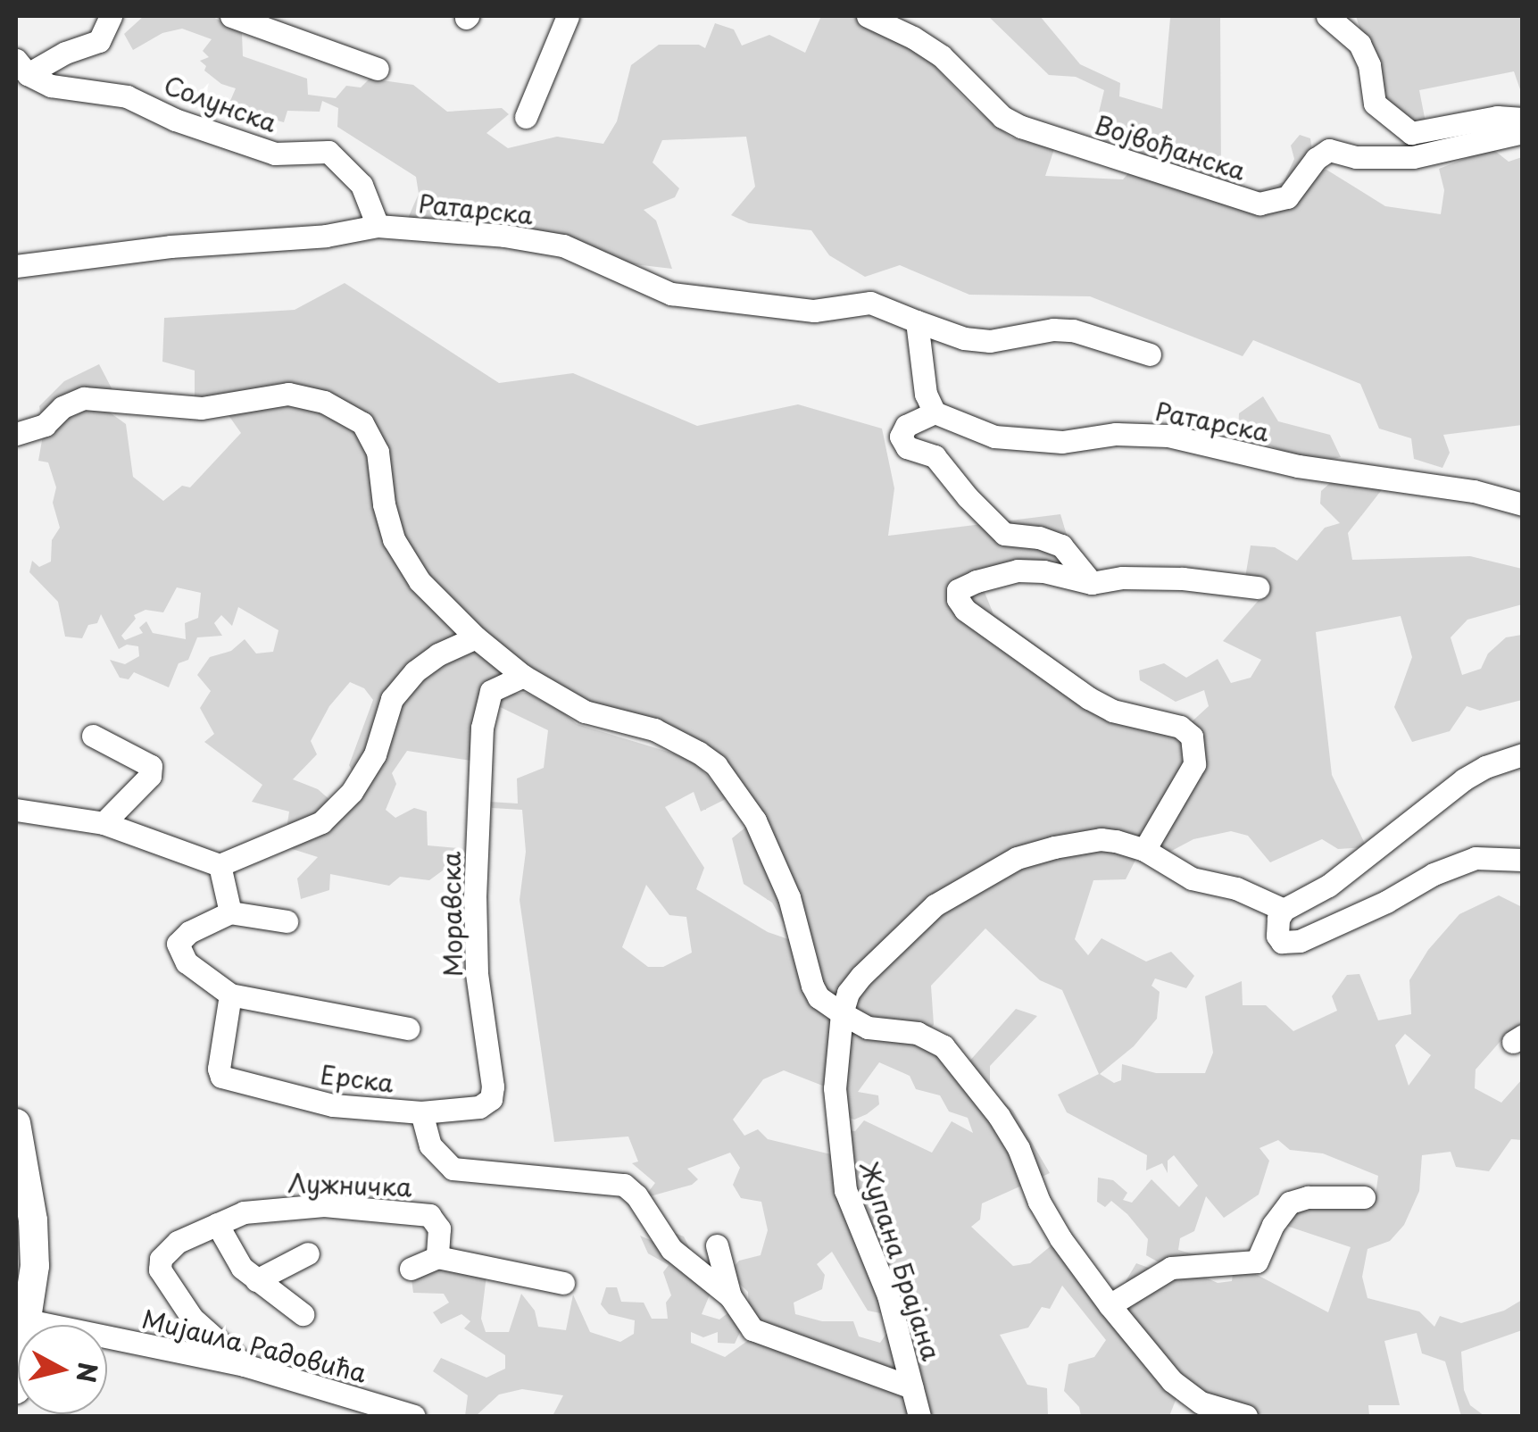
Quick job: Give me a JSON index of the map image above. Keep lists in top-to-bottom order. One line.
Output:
{"streets":{"street":["Солунска","Војвођанска","Ратарска","Моравска","Ерска","Лужничка","Жупана Брајана","Мијаила Радовића"]},"crossings":[["Солунска","Ратарска"],["Моравска","Ерска"],["Лужничка","Мијаила Радовића"]],"north":"right"}
